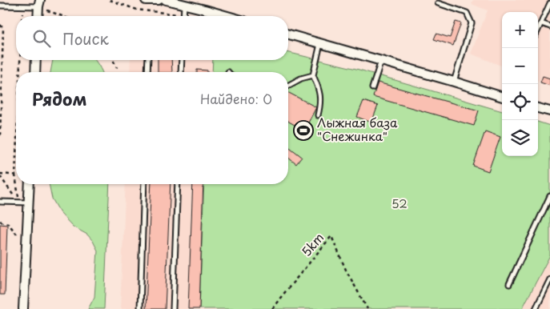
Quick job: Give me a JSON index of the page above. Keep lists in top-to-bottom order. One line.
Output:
{"streets":{"path":["5km"]},"parks":["52"],"places":{"sports":["Лыжная база \"Снежинка\""]},"page":{"map_buttons":["+","−"],"search":"Поиск","heading":["Рядом","Найдено: 0"]}}
